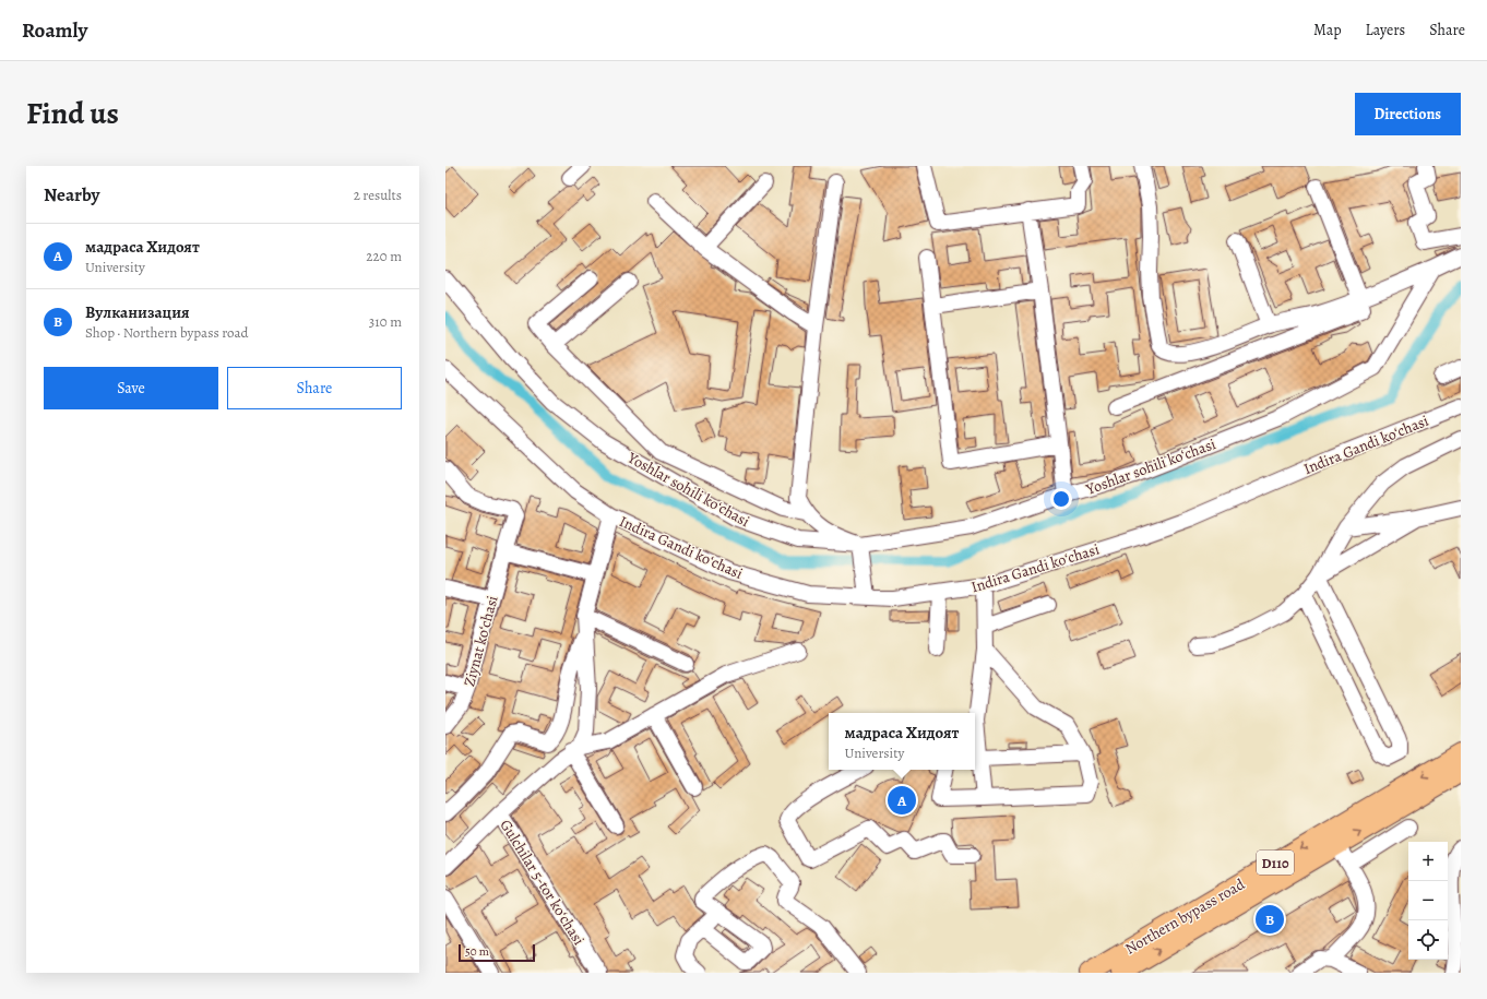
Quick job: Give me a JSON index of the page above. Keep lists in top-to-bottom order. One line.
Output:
{"streets":{"main road":["D110","Northern bypass road"],"street":["Indira Gandi koʻchasi","Yoshlar sohili koʻchasi","Ziynat koʻchasi","Gulchilar 5-tor koʻchasi"]},"scale_bar":"50 m","page":{"header":"Roamly","nav":["Map","Layers","Share"],"title":"Find us","buttons":["Directions",["Save","Share"]],"heading":["Nearby","2 results"],"list":[{"mark":"A","name":"мадраса Хидоят","note":"University","value":"220 m"},{"mark":"B","name":"Вулканизация","note":"Shop · Northern bypass road","value":"310 m"}],"popup":["мадраса Хидоят","University"],"pins":["A","B"],"map_buttons":["+","−"],"scale":"50 m"}}
